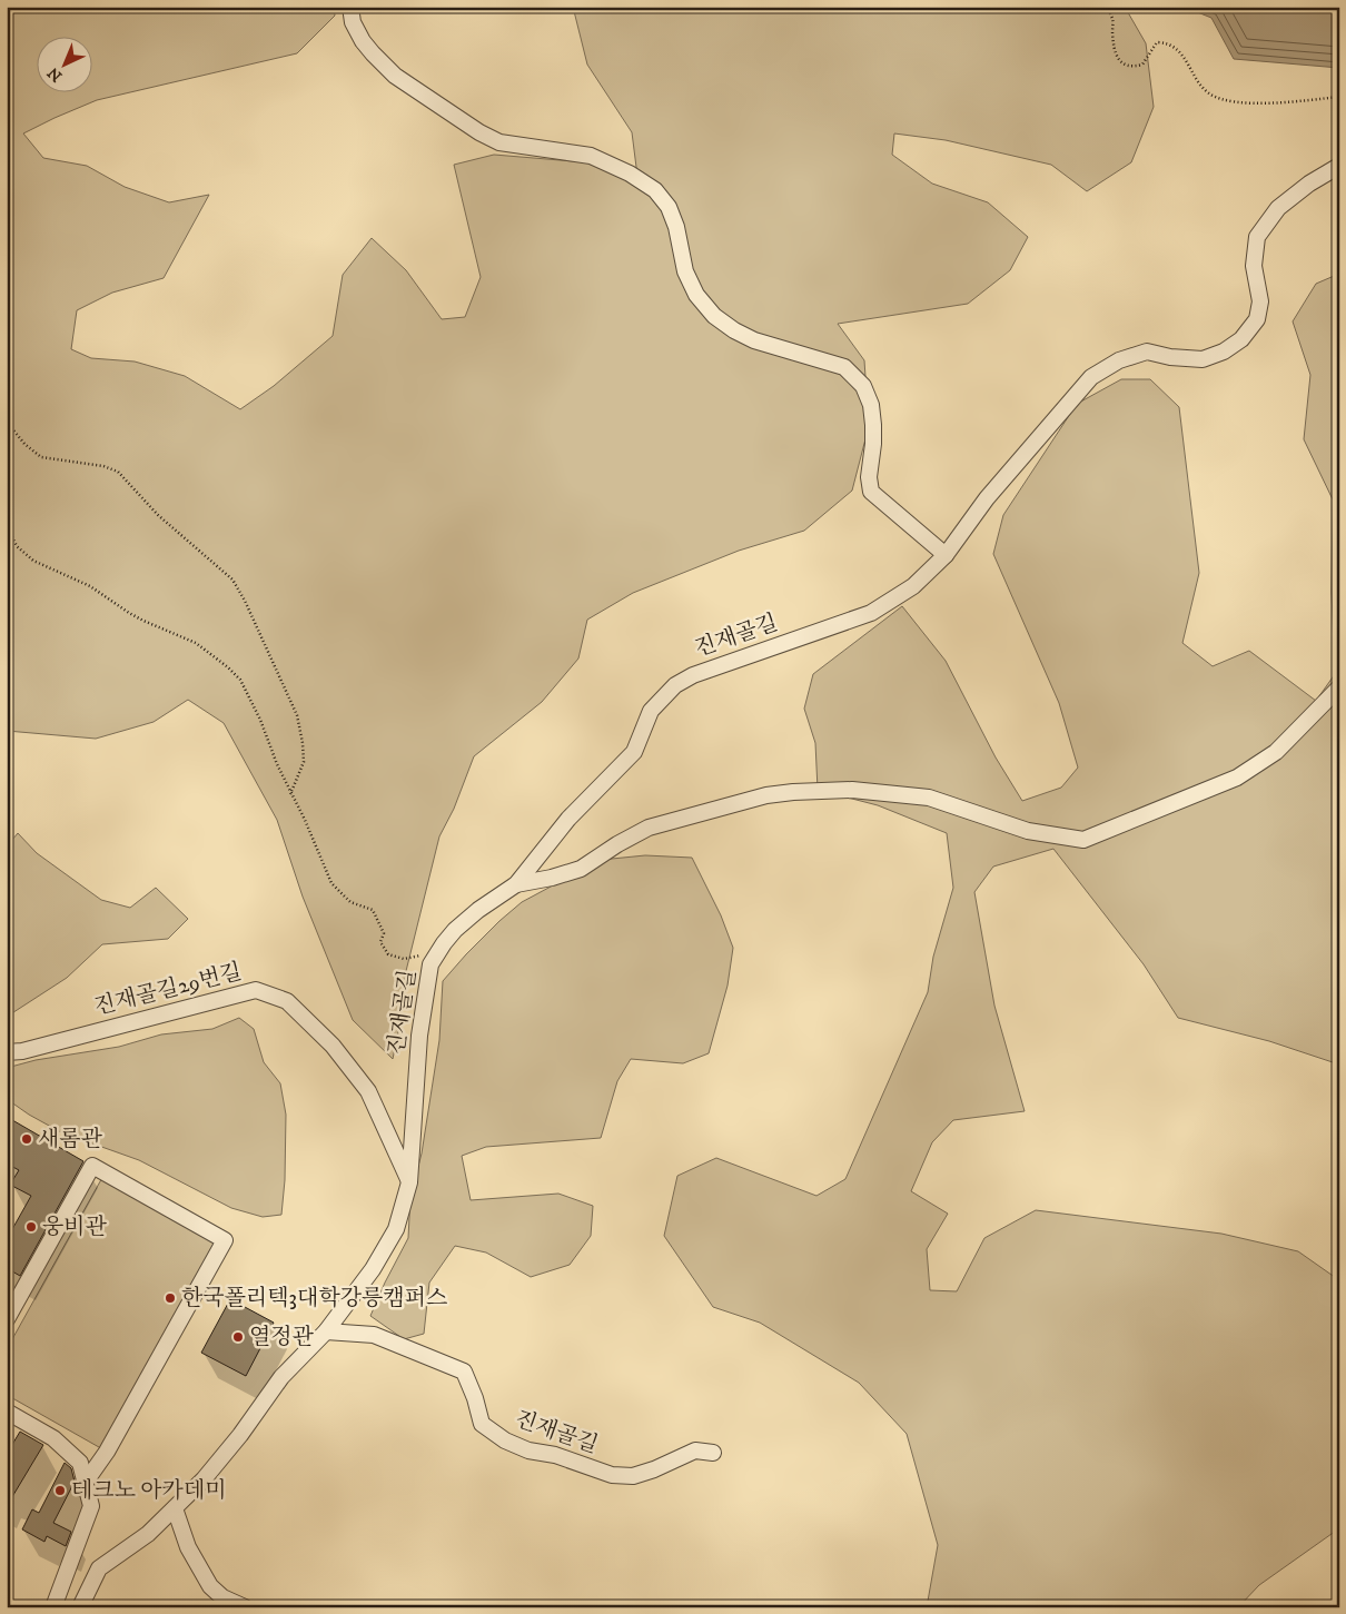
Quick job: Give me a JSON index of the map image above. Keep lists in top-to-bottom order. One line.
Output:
{"streets":{"street":["진재골길","진재골길29번길"]},"crossings":[["진재골길","진재골길29번길"]],"places":["새롬관","웅비관","한국폴리텍3대학강릉캠퍼스","열정관","테크노 아카데미"],"north":"bottom left"}
